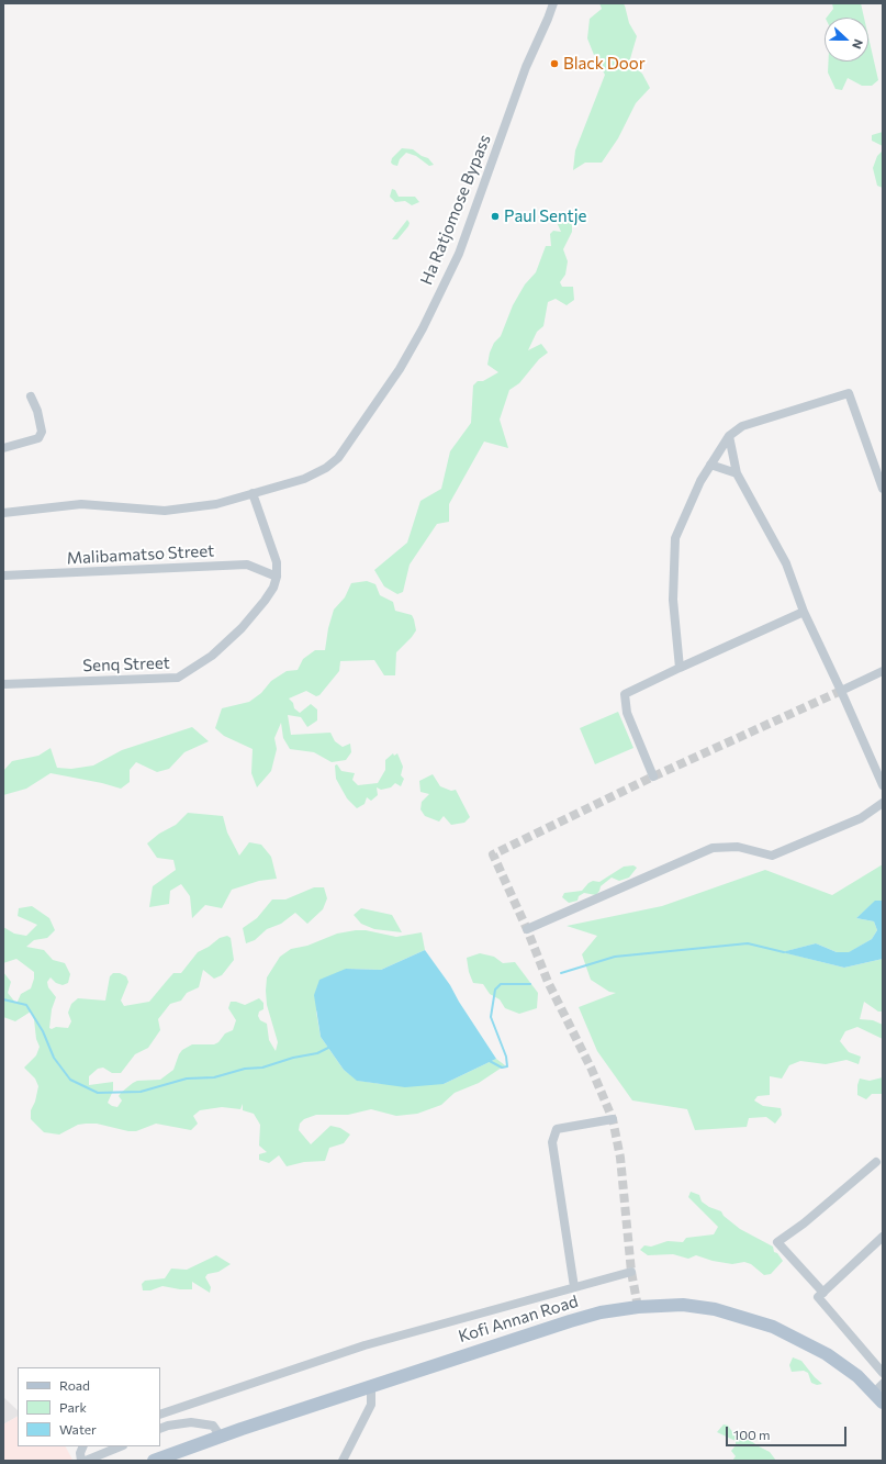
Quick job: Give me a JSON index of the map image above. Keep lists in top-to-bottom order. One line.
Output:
{"streets":{"main road":["Kofi Annan Road"],"street":["Ha Ratjomose Bypass","Malibamatso Street","Senq Street"]},"crossings":[["Malibamatso Street","Senq Street"]],"places":["Black Door","Paul Sentje"],"legend":["Road","Park","Water"],"scale_bar":"100 m","north":"right"}
